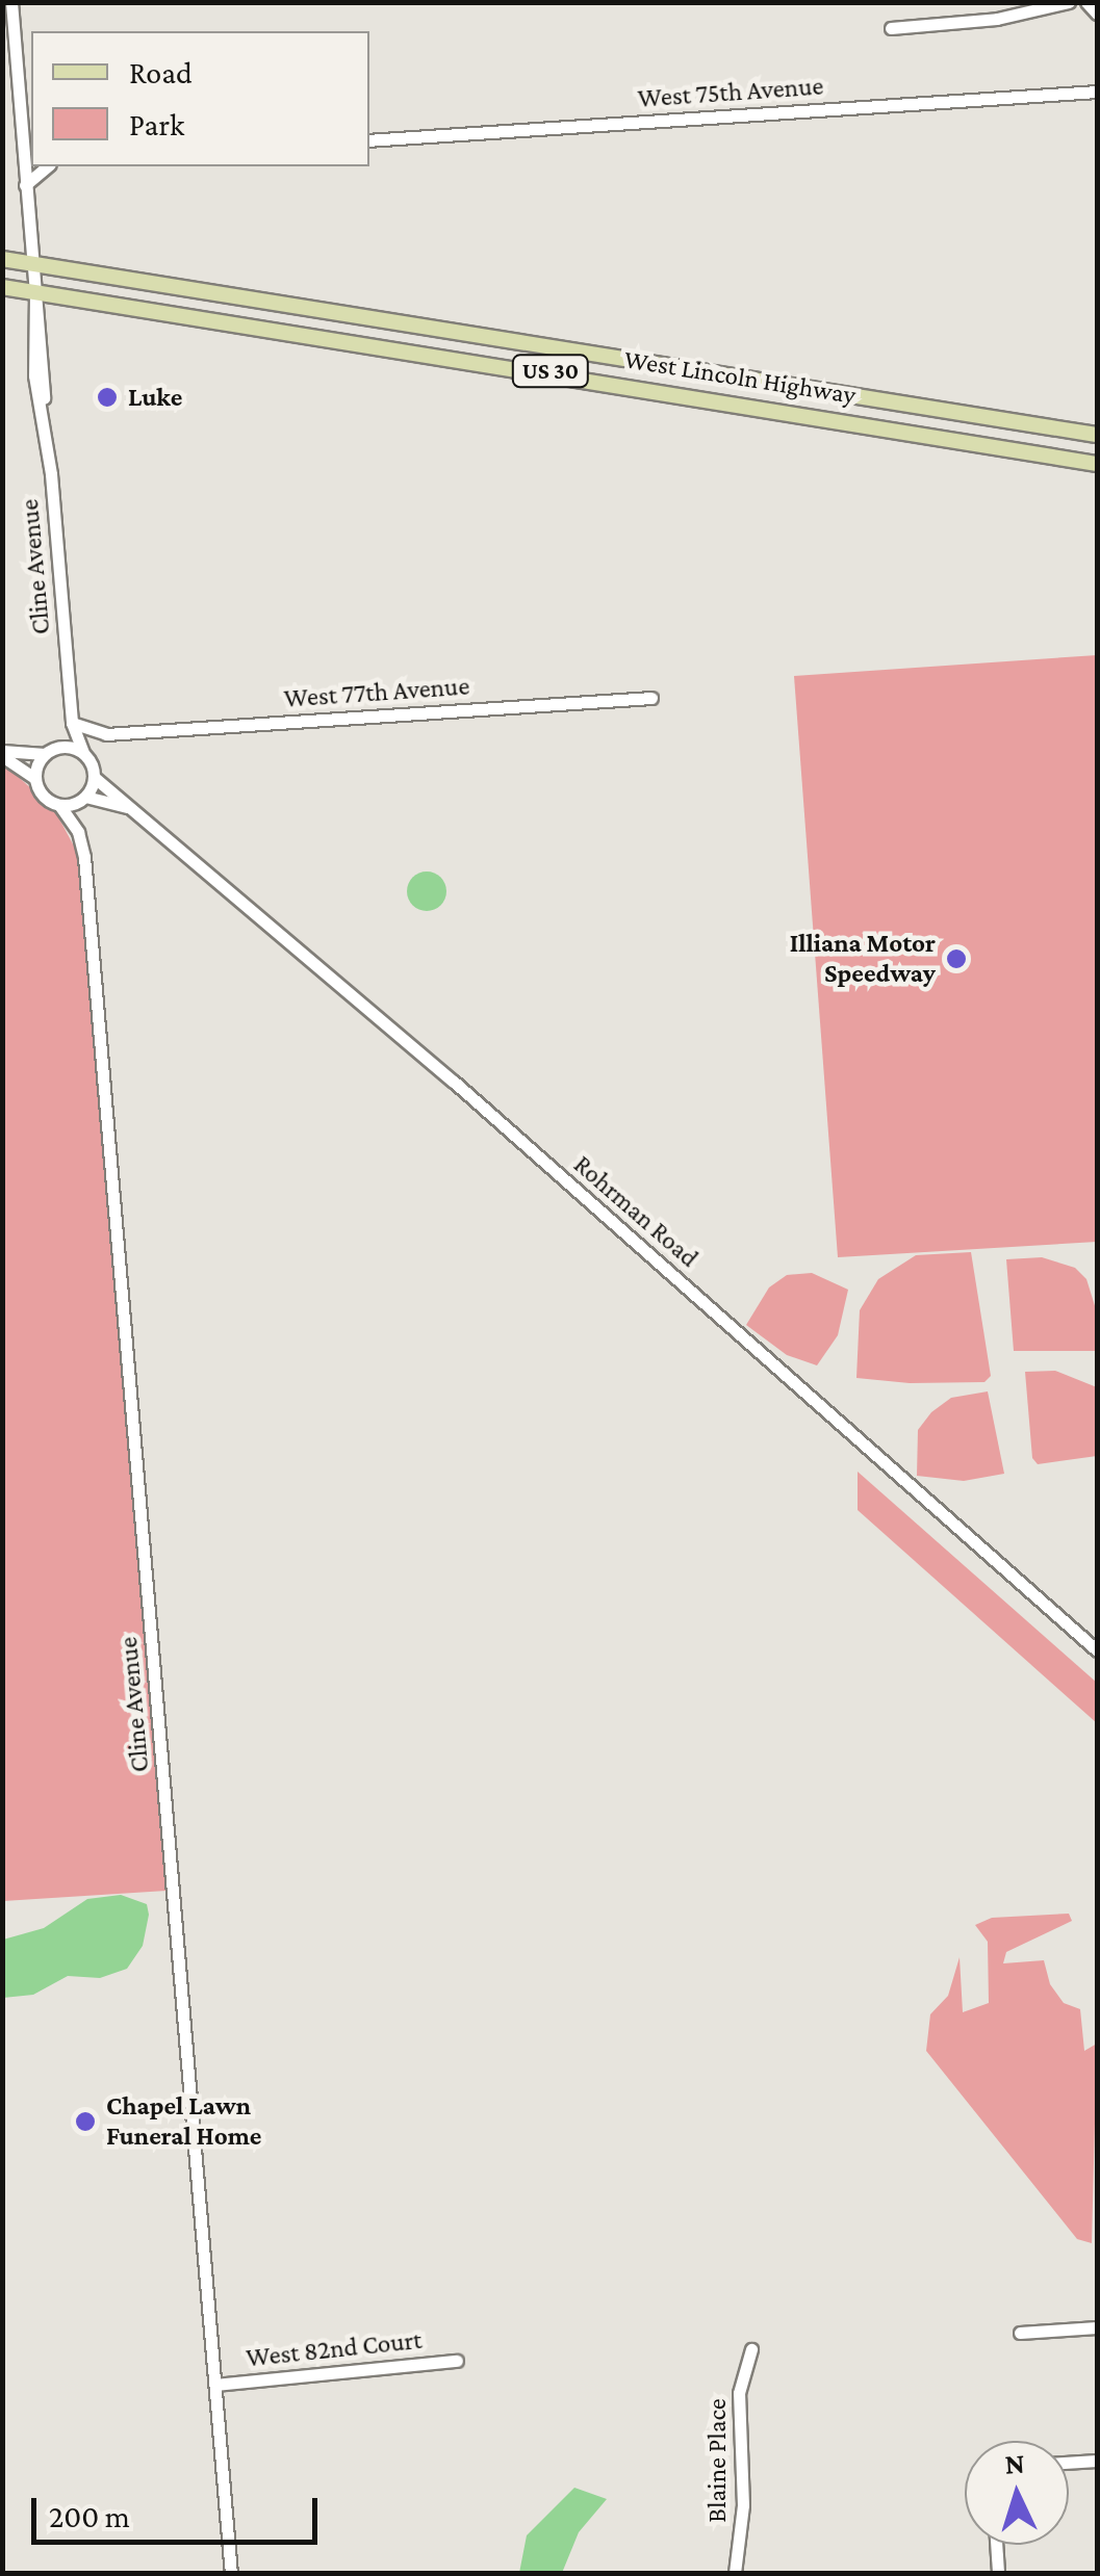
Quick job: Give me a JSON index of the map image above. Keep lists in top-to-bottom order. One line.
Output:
{"streets":{"main road":["US 30","West Lincoln Highway"],"street":["West 75th Avenue","Cline Avenue","West 77th Avenue","Rohrman Road","West 82nd Court","Blaine Place"]},"crossings":[["West Lincoln Highway","Cline Avenue"],["Cline Avenue","West 77th Avenue"],["Cline Avenue","Rohrman Road"],["Cline Avenue","West 82nd Court"]],"places":["Luke","Illiana Motor Speedway","Chapel Lawn Funeral Home"],"legend":["Road","Park"],"scale_bar":"200 m","north":"top"}
